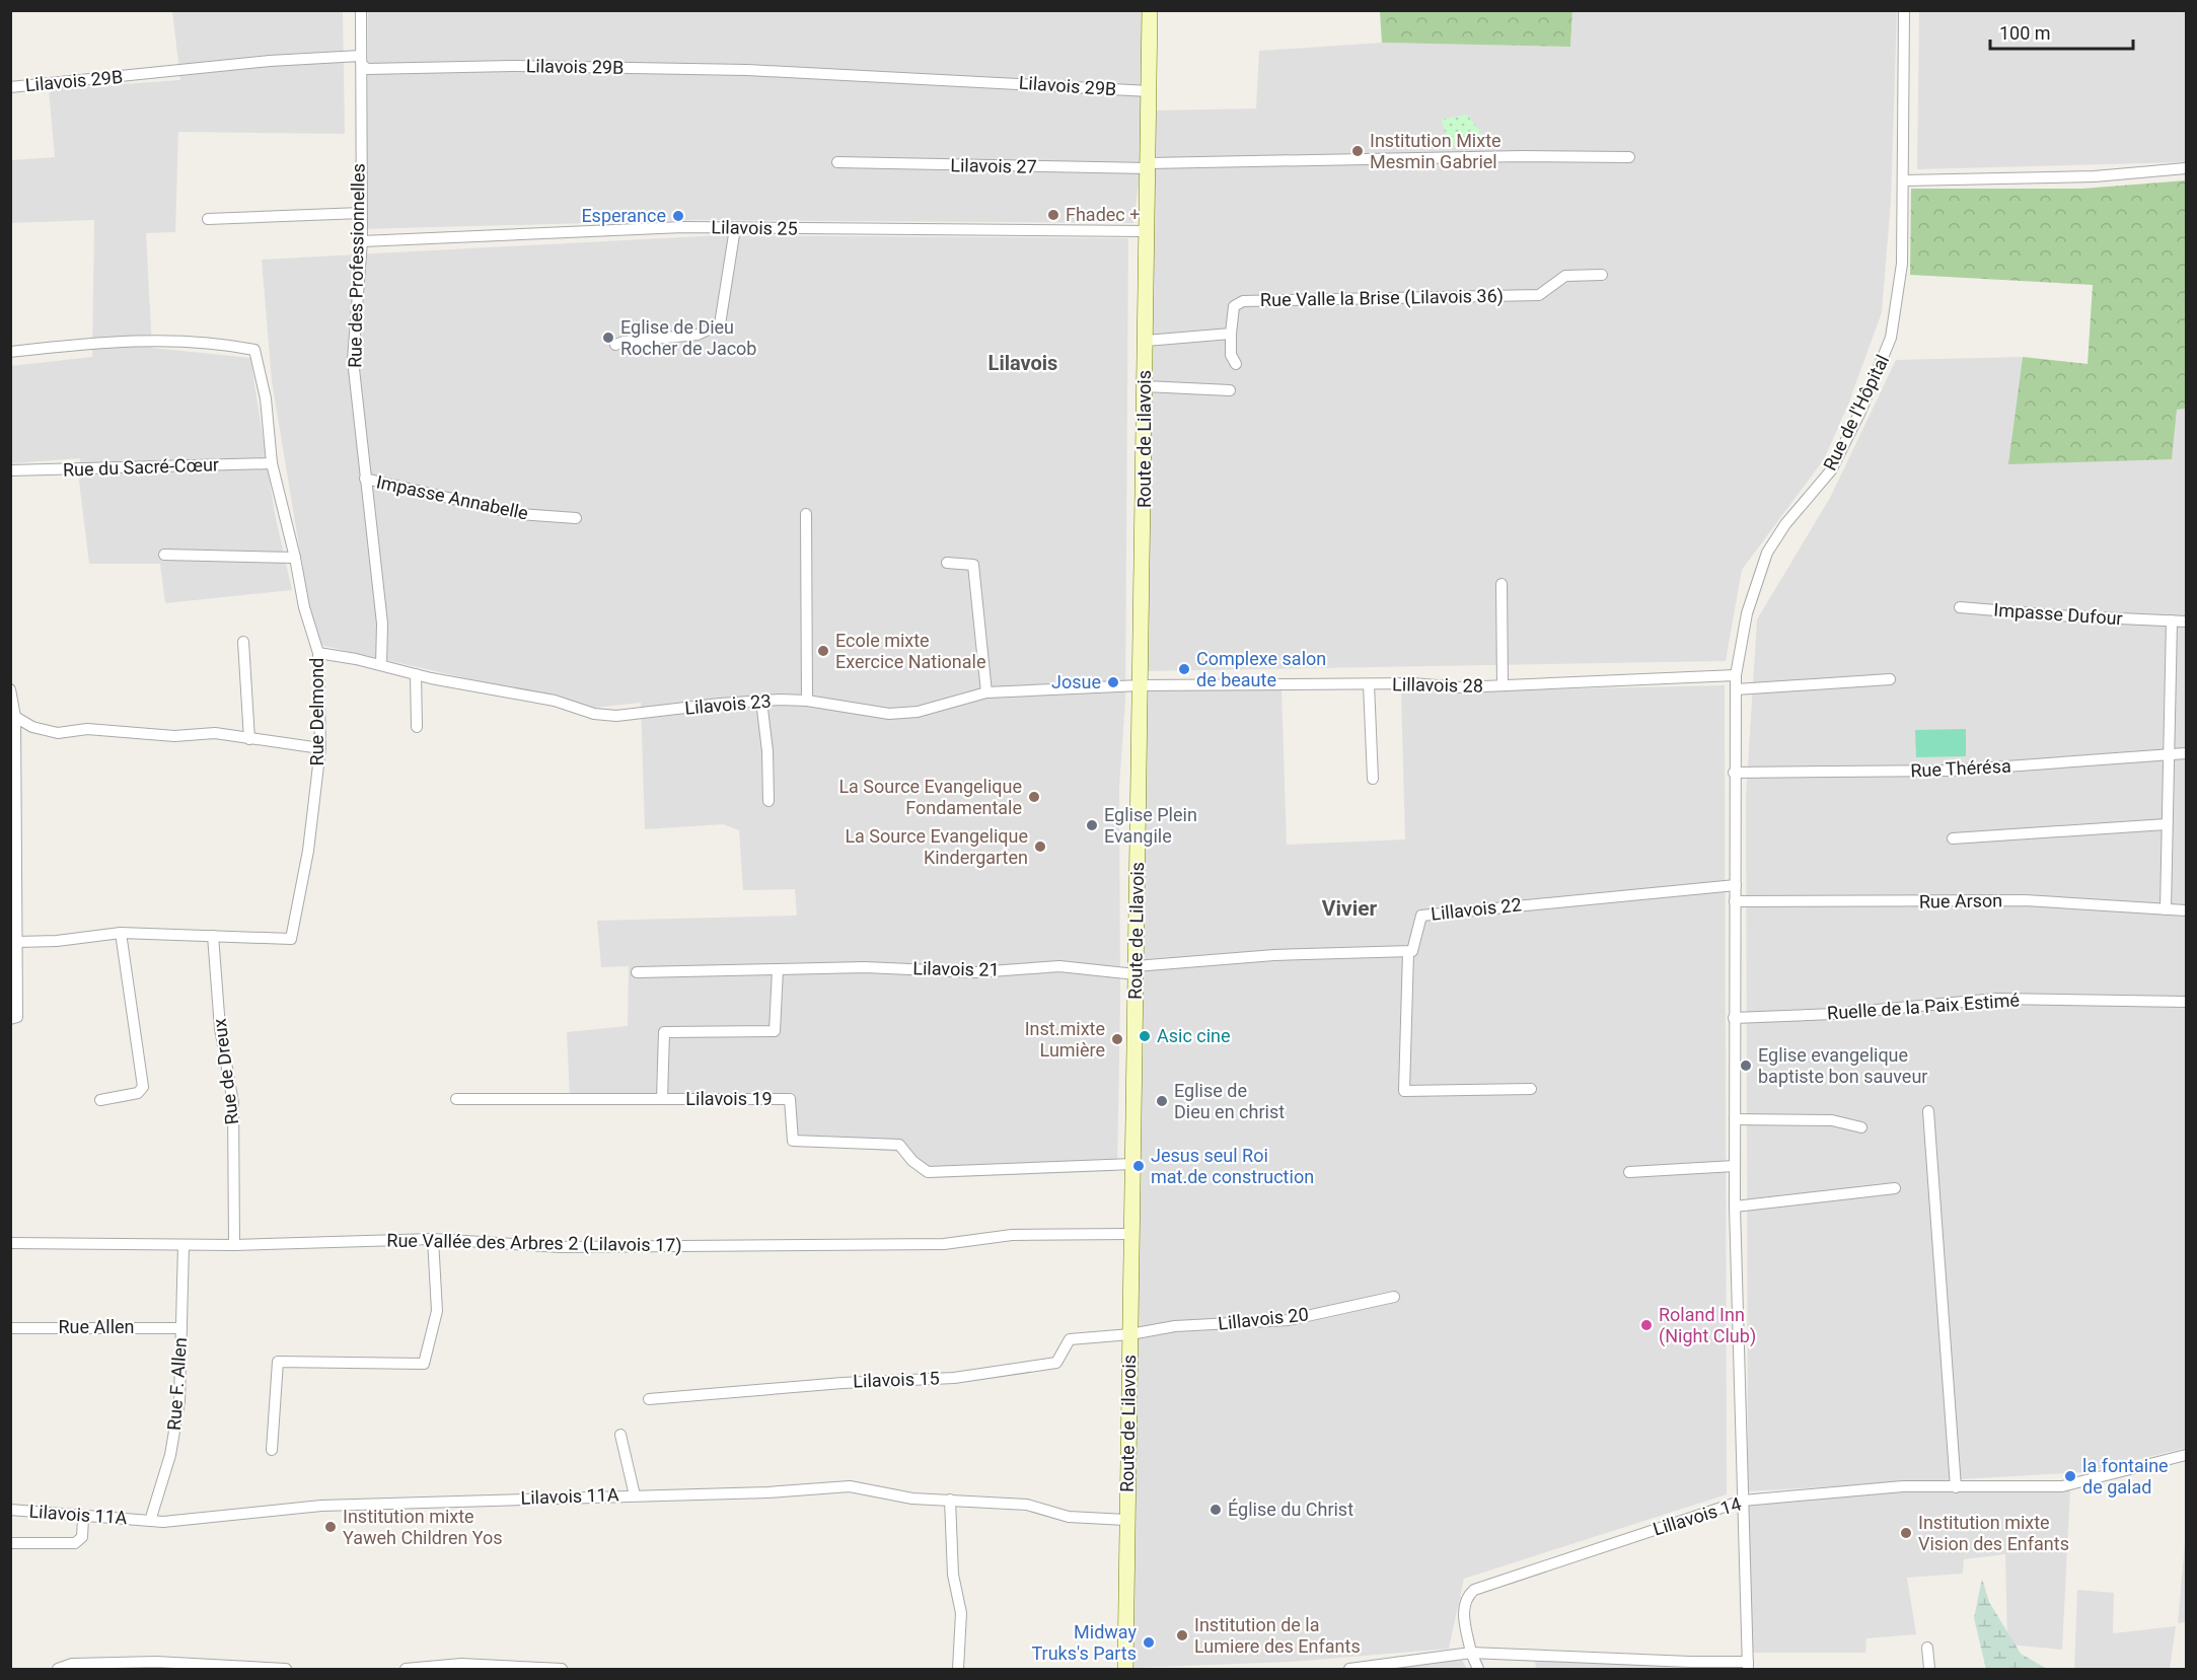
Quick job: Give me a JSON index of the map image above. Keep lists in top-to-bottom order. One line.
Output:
{"streets":{"main road":["Route de Lilavois"],"street":["Lilavois 29B","Lilavois 27","Lilavois 25","Rue des Professionnelles","Rue Valle la Brise (Lilavois 36)","Rue de l'Hôpital","Rue du Sacré-Cœur","Impasse Annabelle","Impasse Dufour","Lillavois 28","Lilavois 23","Rue Delmond","Rue Thérésa","Rue Arson","Lillavois 22","Lilavois 21","Ruelle de la Paix Estimé","Rue de Dreux","Lilavois 19","Rue Vallée des Arbres 2 (Lilavois 17)","Lillavois 20","Rue Allen","Lilavois 15","Rue F. Allen","Lilavois 11A","Lillavois 14"]},"crossings":[["Lilavois 29B","Rue des Professionnelles"],["Lilavois 29B","Route de Lilavois"],["Lilavois 27","Route de Lilavois"],["Lilavois 25","Rue des Professionnelles"],["Lilavois 25","Route de Lilavois"],["Rue des Professionnelles","Impasse Annabelle"],["Rue des Professionnelles","Lilavois 23"],["Rue de l'Hôpital","Lillavois 28"],["Rue de l'Hôpital","Rue Thérésa"],["Rue de l'Hôpital","Rue Arson"],["Rue de l'Hôpital","Lillavois 22"],["Rue de l'Hôpital","Ruelle de la Paix Estimé"],["Rue de l'Hôpital","Lillavois 14"],["Route de Lilavois","Lillavois 28"],["Route de Lilavois","Lilavois 23"],["Route de Lilavois","Lilavois 21"],["Route de Lilavois","Lilavois 19"],["Route de Lilavois","Rue Vallée des Arbres 2 (Lilavois 17)"],["Route de Lilavois","Lillavois 20"],["Route de Lilavois","Lilavois 15"],["Route de Lilavois","Lilavois 11A"],["Rue du Sacré-Cœur","Rue Delmond"],["Lillavois 28","Lilavois 23"],["Lilavois 23","Rue Delmond"],["Rue Delmond","Rue de Dreux"],["Rue de Dreux","Rue Vallée des Arbres 2 (Lilavois 17)"],["Rue Vallée des Arbres 2 (Lilavois 17)","Rue F. Allen"],["Lillavois 20","Lilavois 15"],["Rue Allen","Rue F. Allen"],["Rue F. Allen","Lilavois 11A"]],"districts":["Lilavois","Vivier"],"places":["Institution Mixte Mesmin Gabriel","Fhadec +","Esperance","Eglise de Dieu Rocher de Jacob","Ecole mixte Exercice Nationale","Complexe salon de beaute","Josue","La Source Evangelique Fondamentale","Eglise Plein Evangile","La Source Evangelique Kindergarten","Asic cine","Inst.mixte Lumière","Eglise evangelique baptiste bon sauveur","Eglise de Dieu en christ","Jesus seul Roi mat.de construction","Roland Inn (Night Club)","la fontaine de galad","Église du Christ","Institution mixte Yaweh Children Yos","Institution mixte Vision des Enfants","Institution de la Lumiere des Enfants","Midway Truks's Parts"],"scale_bar":"100 m"}
